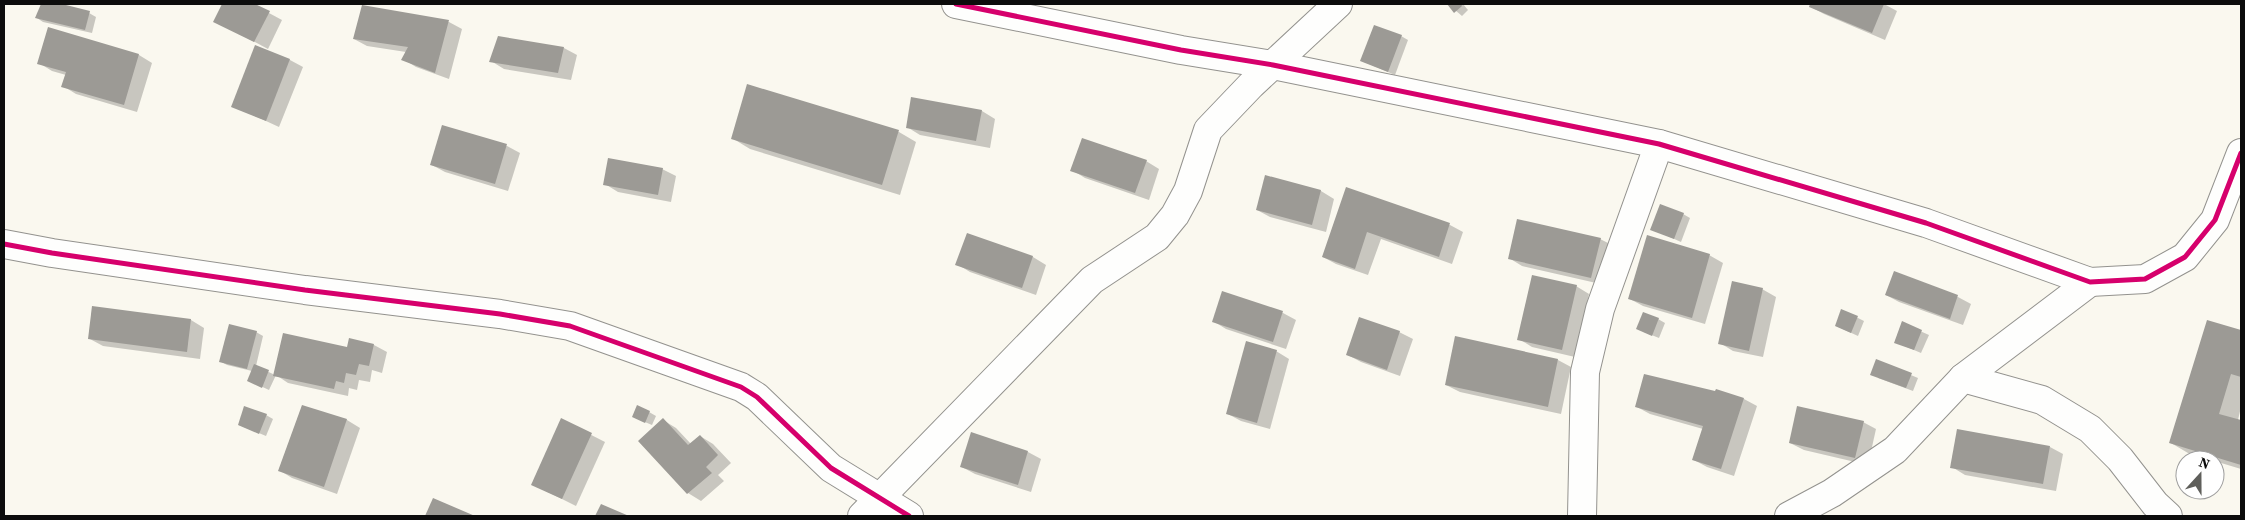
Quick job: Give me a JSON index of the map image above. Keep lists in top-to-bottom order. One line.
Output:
{"north":"top"}
